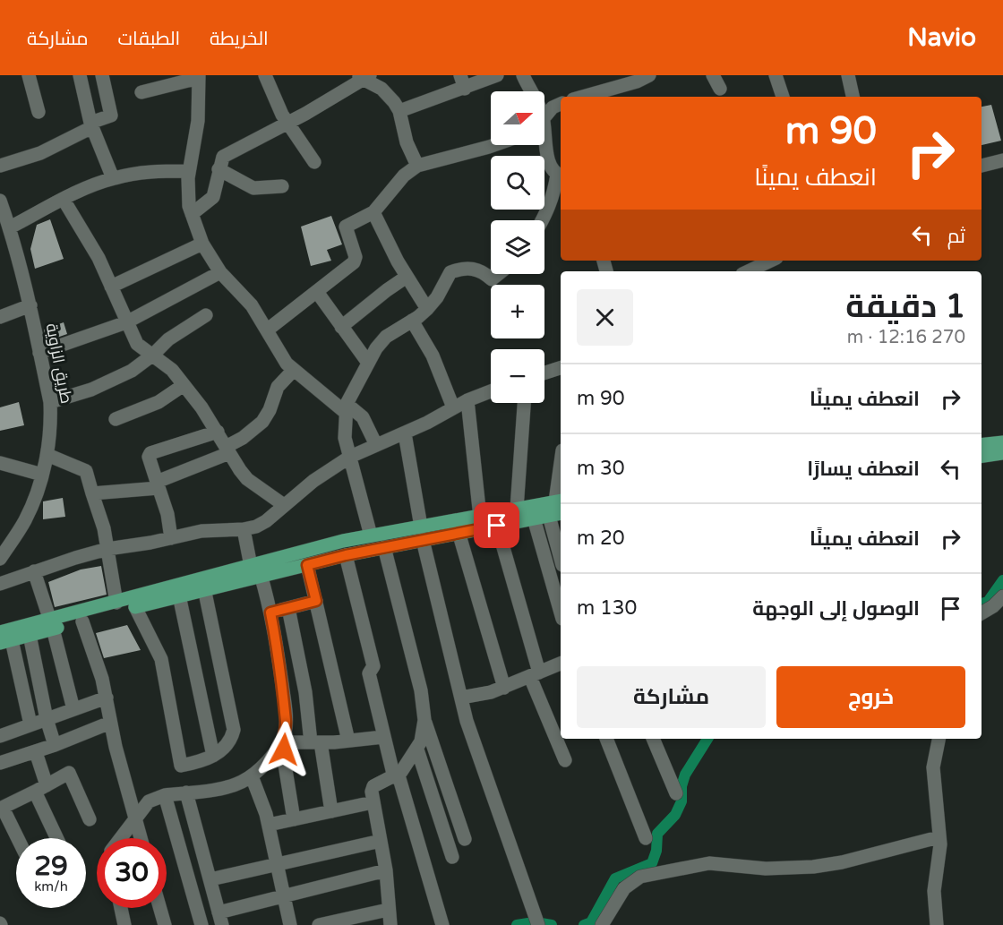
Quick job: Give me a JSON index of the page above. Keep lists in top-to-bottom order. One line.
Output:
{"streets":{"street":["طريق الزاوية"]},"north":"right","page":{"header":"Navio","nav":["الخريطة","الطبقات","مشاركة"],"map_buttons":["+","−"],"turn":["90 m","انعطف يمينًا"],"then":"ثم","heading":["1 دقيقة","270 m · 12:16"],"list":[{"name":"انعطف يمينًا","value":"90 m"},{"name":"انعطف يسارًا","value":"30 m"},{"name":"انعطف يمينًا","value":"20 m"},{"name":"الوصول إلى الوجهة","value":"130 m"}],"buttons":["خروج","مشاركة"],"speed":"29 km/h","limit":"30"}}
